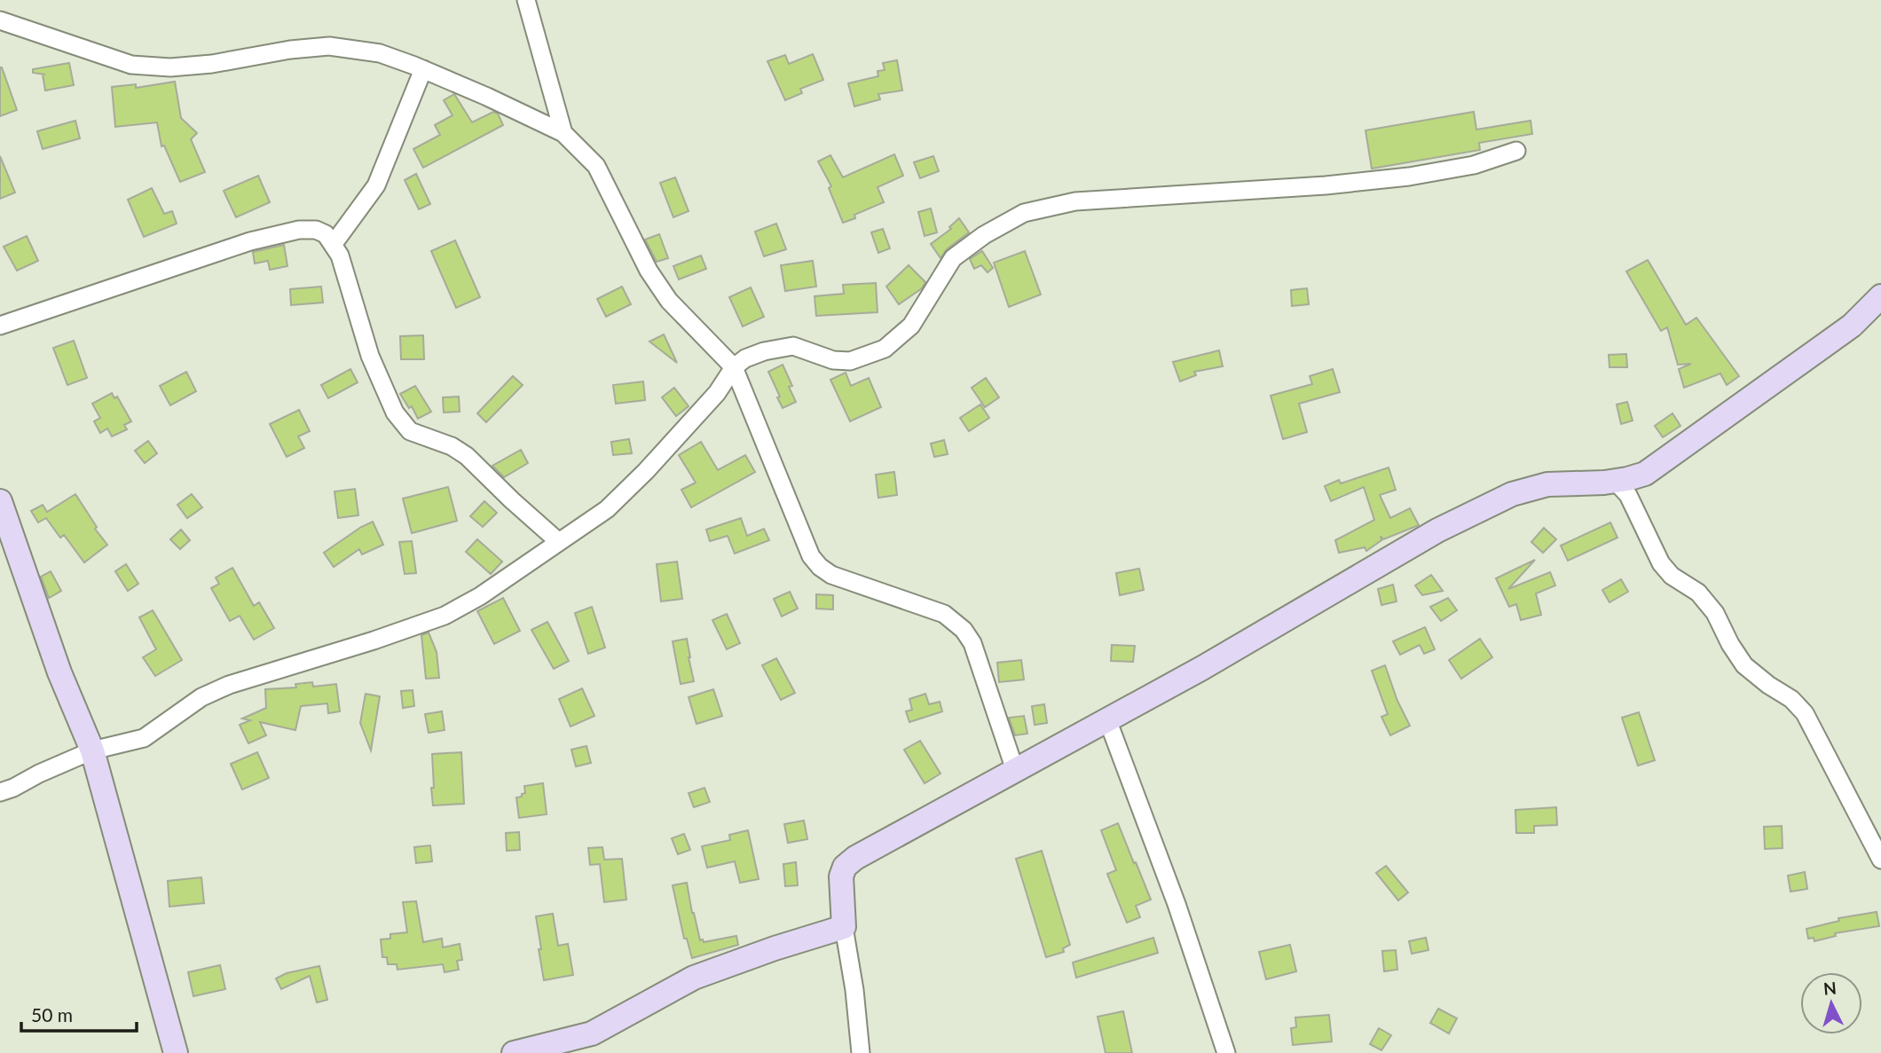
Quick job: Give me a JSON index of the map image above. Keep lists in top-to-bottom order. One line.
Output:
{"scale_bar":"50 m","north":"top"}
